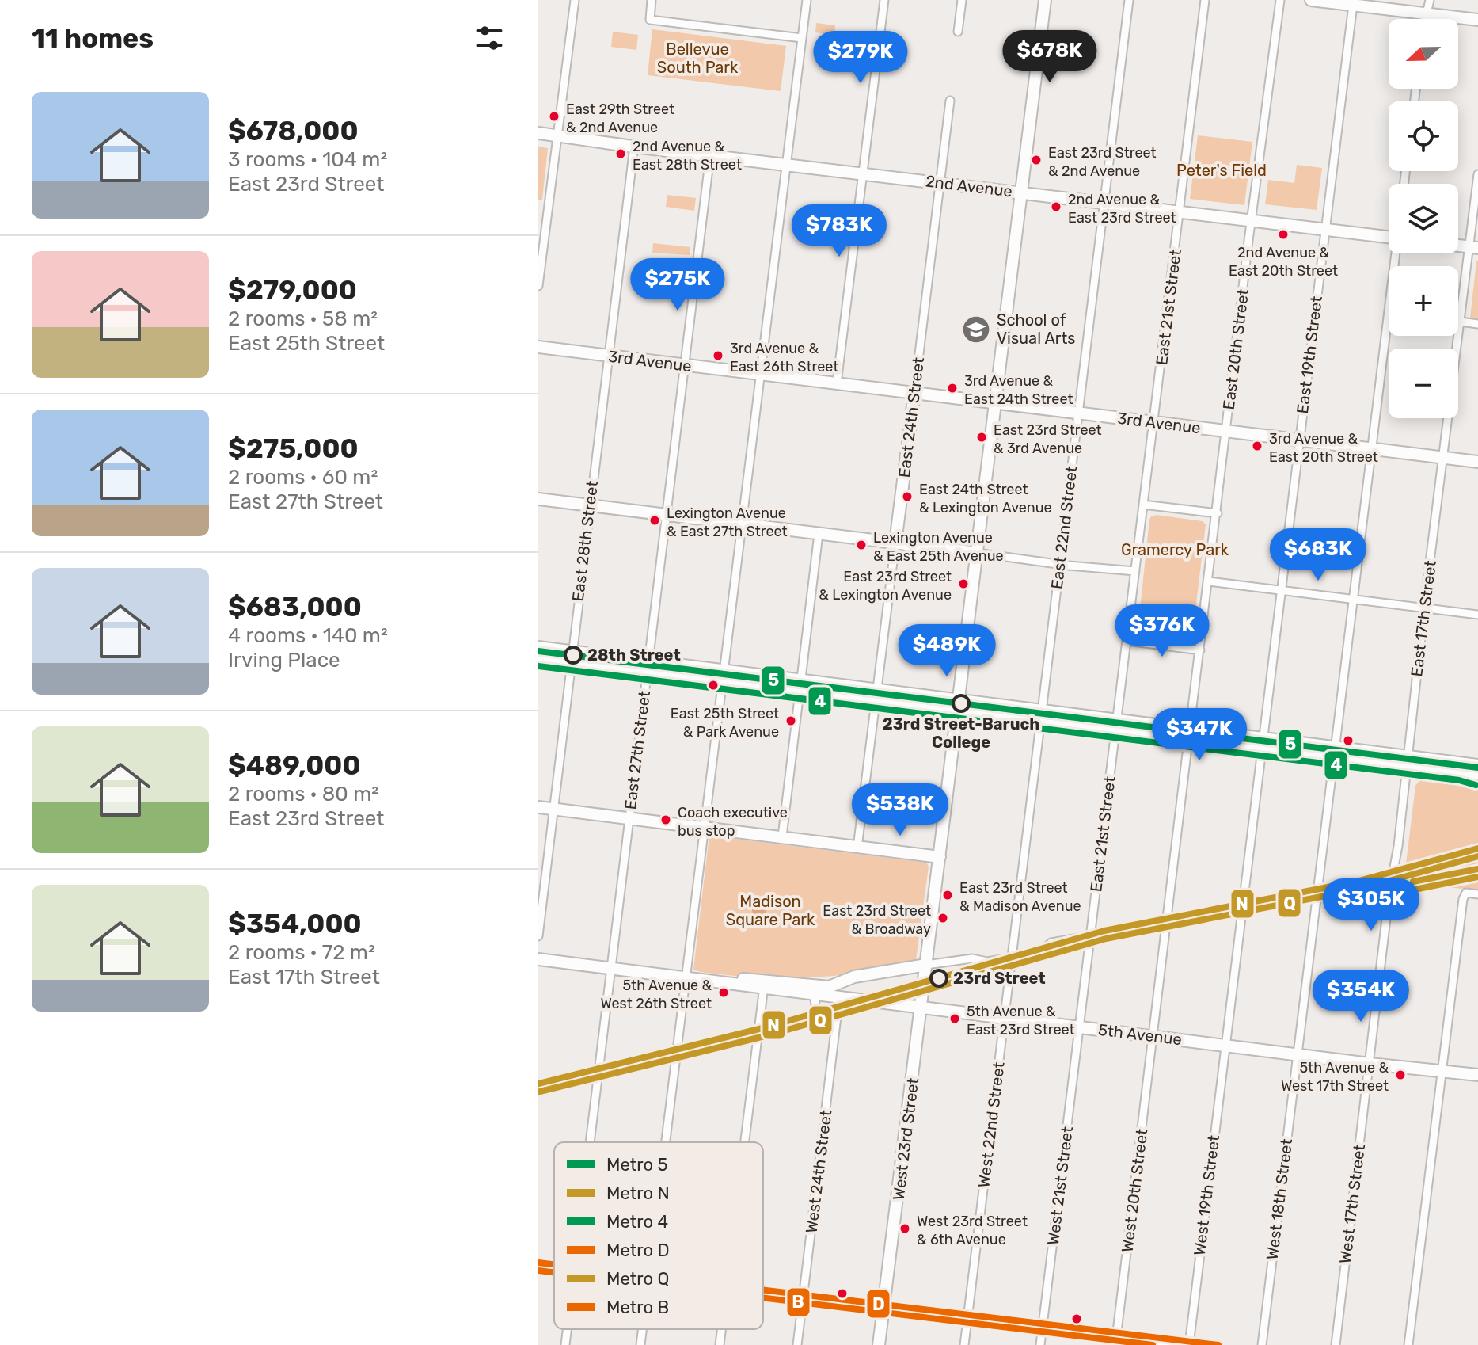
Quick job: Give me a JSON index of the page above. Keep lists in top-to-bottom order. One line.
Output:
{"streets":{"main road":["2nd Avenue","3rd Avenue","East 24th Street","5th Avenue","West 23rd Street"],"street":["East 21st Street","East 20th Street","East 19th Street","East 22nd Street","East 28th Street","East 17th Street","East 27th Street","West 22nd Street","West 24th Street","West 21st Street","West 20th Street","West 19th Street","West 18th Street","West 17th Street"]},"crossings":[["2nd Avenue","East 21st Street"],["2nd Avenue","East 20th Street"],["2nd Avenue","East 19th Street"],["2nd Avenue","East 24th Street"],["2nd Avenue","East 22nd Street"],["2nd Avenue","East 28th Street"],["2nd Avenue","East 27th Street"],["2nd Avenue","West 23rd Street"],["East 21st Street","3rd Avenue"],["East 21st Street","5th Avenue"],["East 21st Street","West 21st Street"],["East 20th Street","3rd Avenue"],["East 19th Street","3rd Avenue"],["East 19th Street","5th Avenue"],["East 19th Street","West 19th Street"],["3rd Avenue","East 24th Street"],["3rd Avenue","East 22nd Street"],["3rd Avenue","East 28th Street"],["3rd Avenue","East 17th Street"],["3rd Avenue","East 27th Street"],["3rd Avenue","West 23rd Street"],["3rd Avenue","West 18th Street"],["East 22nd Street","5th Avenue"],["East 22nd Street","West 22nd Street"],["East 17th Street","5th Avenue"],["East 17th Street","West 17th Street"],["East 27th Street","5th Avenue"],["5th Avenue","West 22nd Street"],["5th Avenue","West 23rd Street"],["5th Avenue","West 24th Street"],["5th Avenue","West 21st Street"],["5th Avenue","West 20th Street"],["5th Avenue","West 19th Street"],["5th Avenue","West 18th Street"],["5th Avenue","West 17th Street"]],"parks":["Bellevue South Park","Peter's Field","Gramercy Park","Madison Square Park"],"places":{"other":["East 29th Street & 2nd Avenue","2nd Avenue & East 28th Street","East 23rd Street & 2nd Avenue","2nd Avenue & East 23rd Street","2nd Avenue & East 20th Street","3rd Avenue & East 26th Street","3rd Avenue & East 24th Street","East 23rd Street & 3rd Avenue","3rd Avenue & East 20th Street","East 24th Street & Lexington Avenue","Lexington Avenue & East 27th Street","Lexington Avenue & East 25th Avenue","East 23rd Street & Lexington Avenue","28th Street","23rd Street-Baruch College","East 25th Street & Park Avenue","Coach executive bus stop","East 23rd Street & Madison Avenue","East 23rd Street & Broadway","23rd Street","5th Avenue & West 26th Street","5th Avenue & East 23rd Street","5th Avenue & West 17th Street","West 23rd Street & 6th Avenue"],"school or university":["School of Visual Arts"]},"lines":["metro line 5","metro line 4","metro line N","metro line Q","metro line D","metro line B"],"legend":["Metro 5","Metro N","Metro 4","Metro D","Metro Q","Metro B"],"north":"left","page":{"heading":"11 homes","map_buttons":["+","−"],"price":["$678K","$279K","$783K","$275K","$683K","$376K","$489K","$347K","$538K","$305K","$354K"],"list":[{"name":"$678,000","note":"3 rooms · 104 m² · East 23rd Street"},{"name":"$279,000","note":"2 rooms · 58 m² · East 25th Street"},{"name":"$275,000","note":"2 rooms · 60 m² · East 27th Street"},{"name":"$683,000","note":"4 rooms · 140 m² · Irving Place"},{"name":"$489,000","note":"2 rooms · 80 m² · East 23rd Street"},{"name":"$354,000","note":"2 rooms · 72 m² · East 17th Street"}]}}
